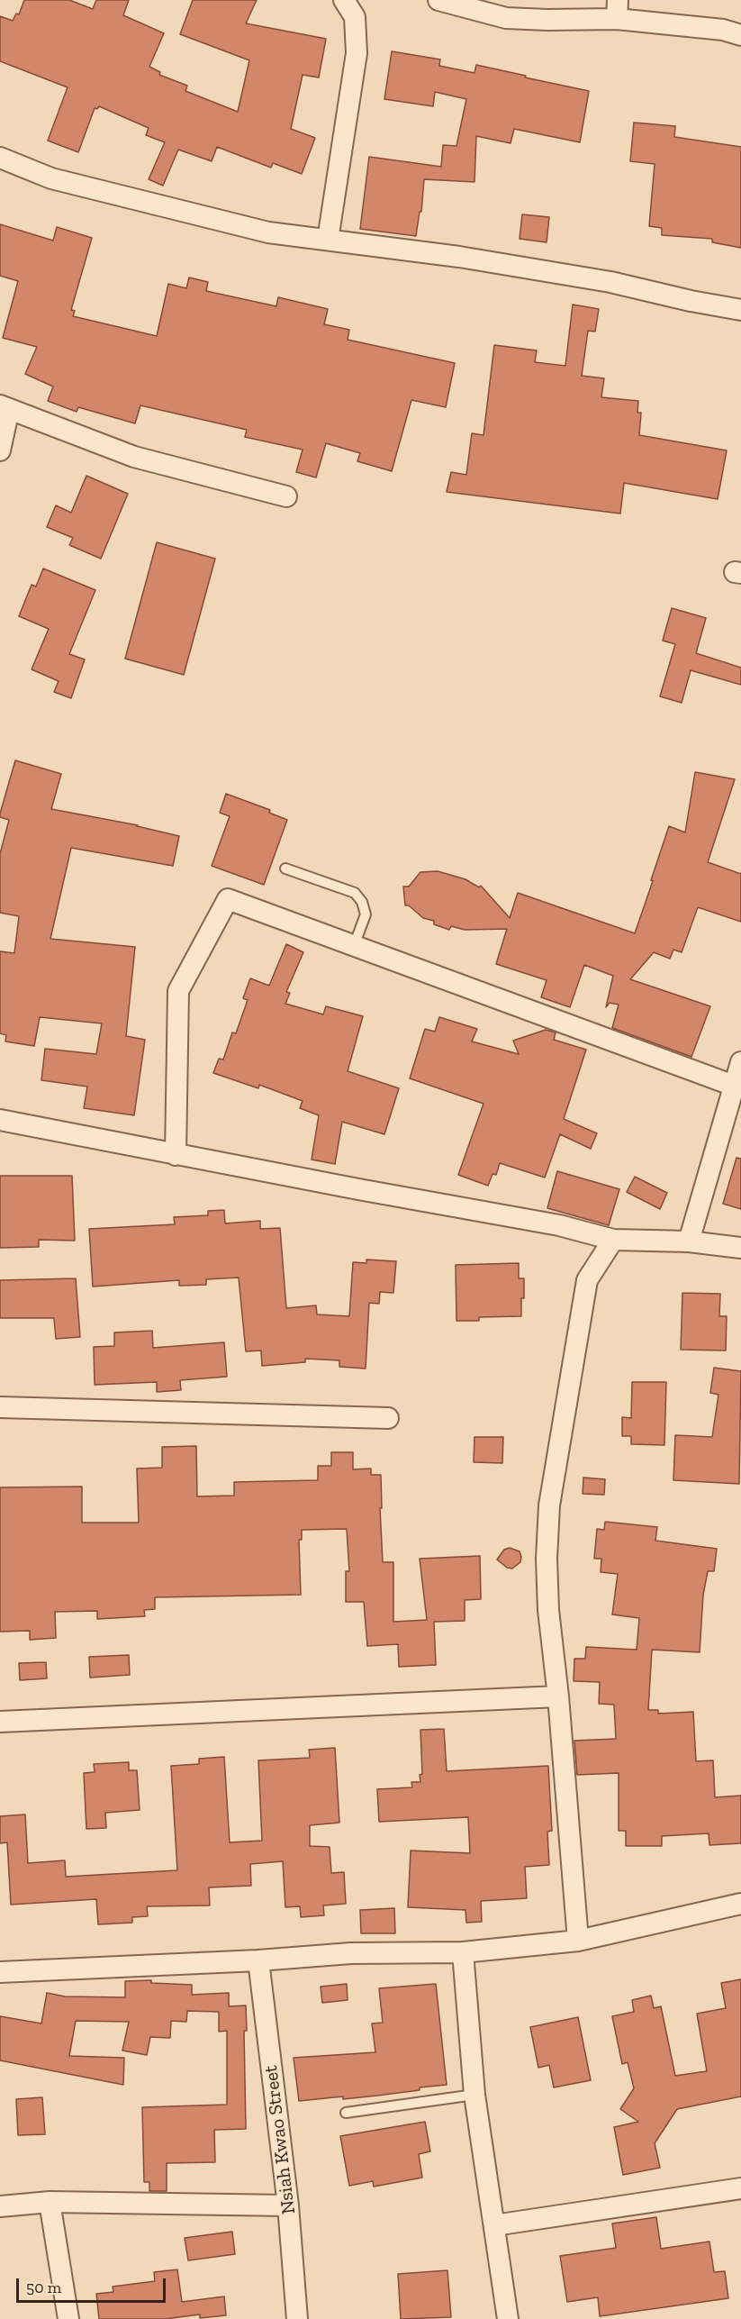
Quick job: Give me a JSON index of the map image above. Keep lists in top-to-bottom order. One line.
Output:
{"streets":{"street":["Nsiah Kwao Street"]},"scale_bar":"50 m"}
